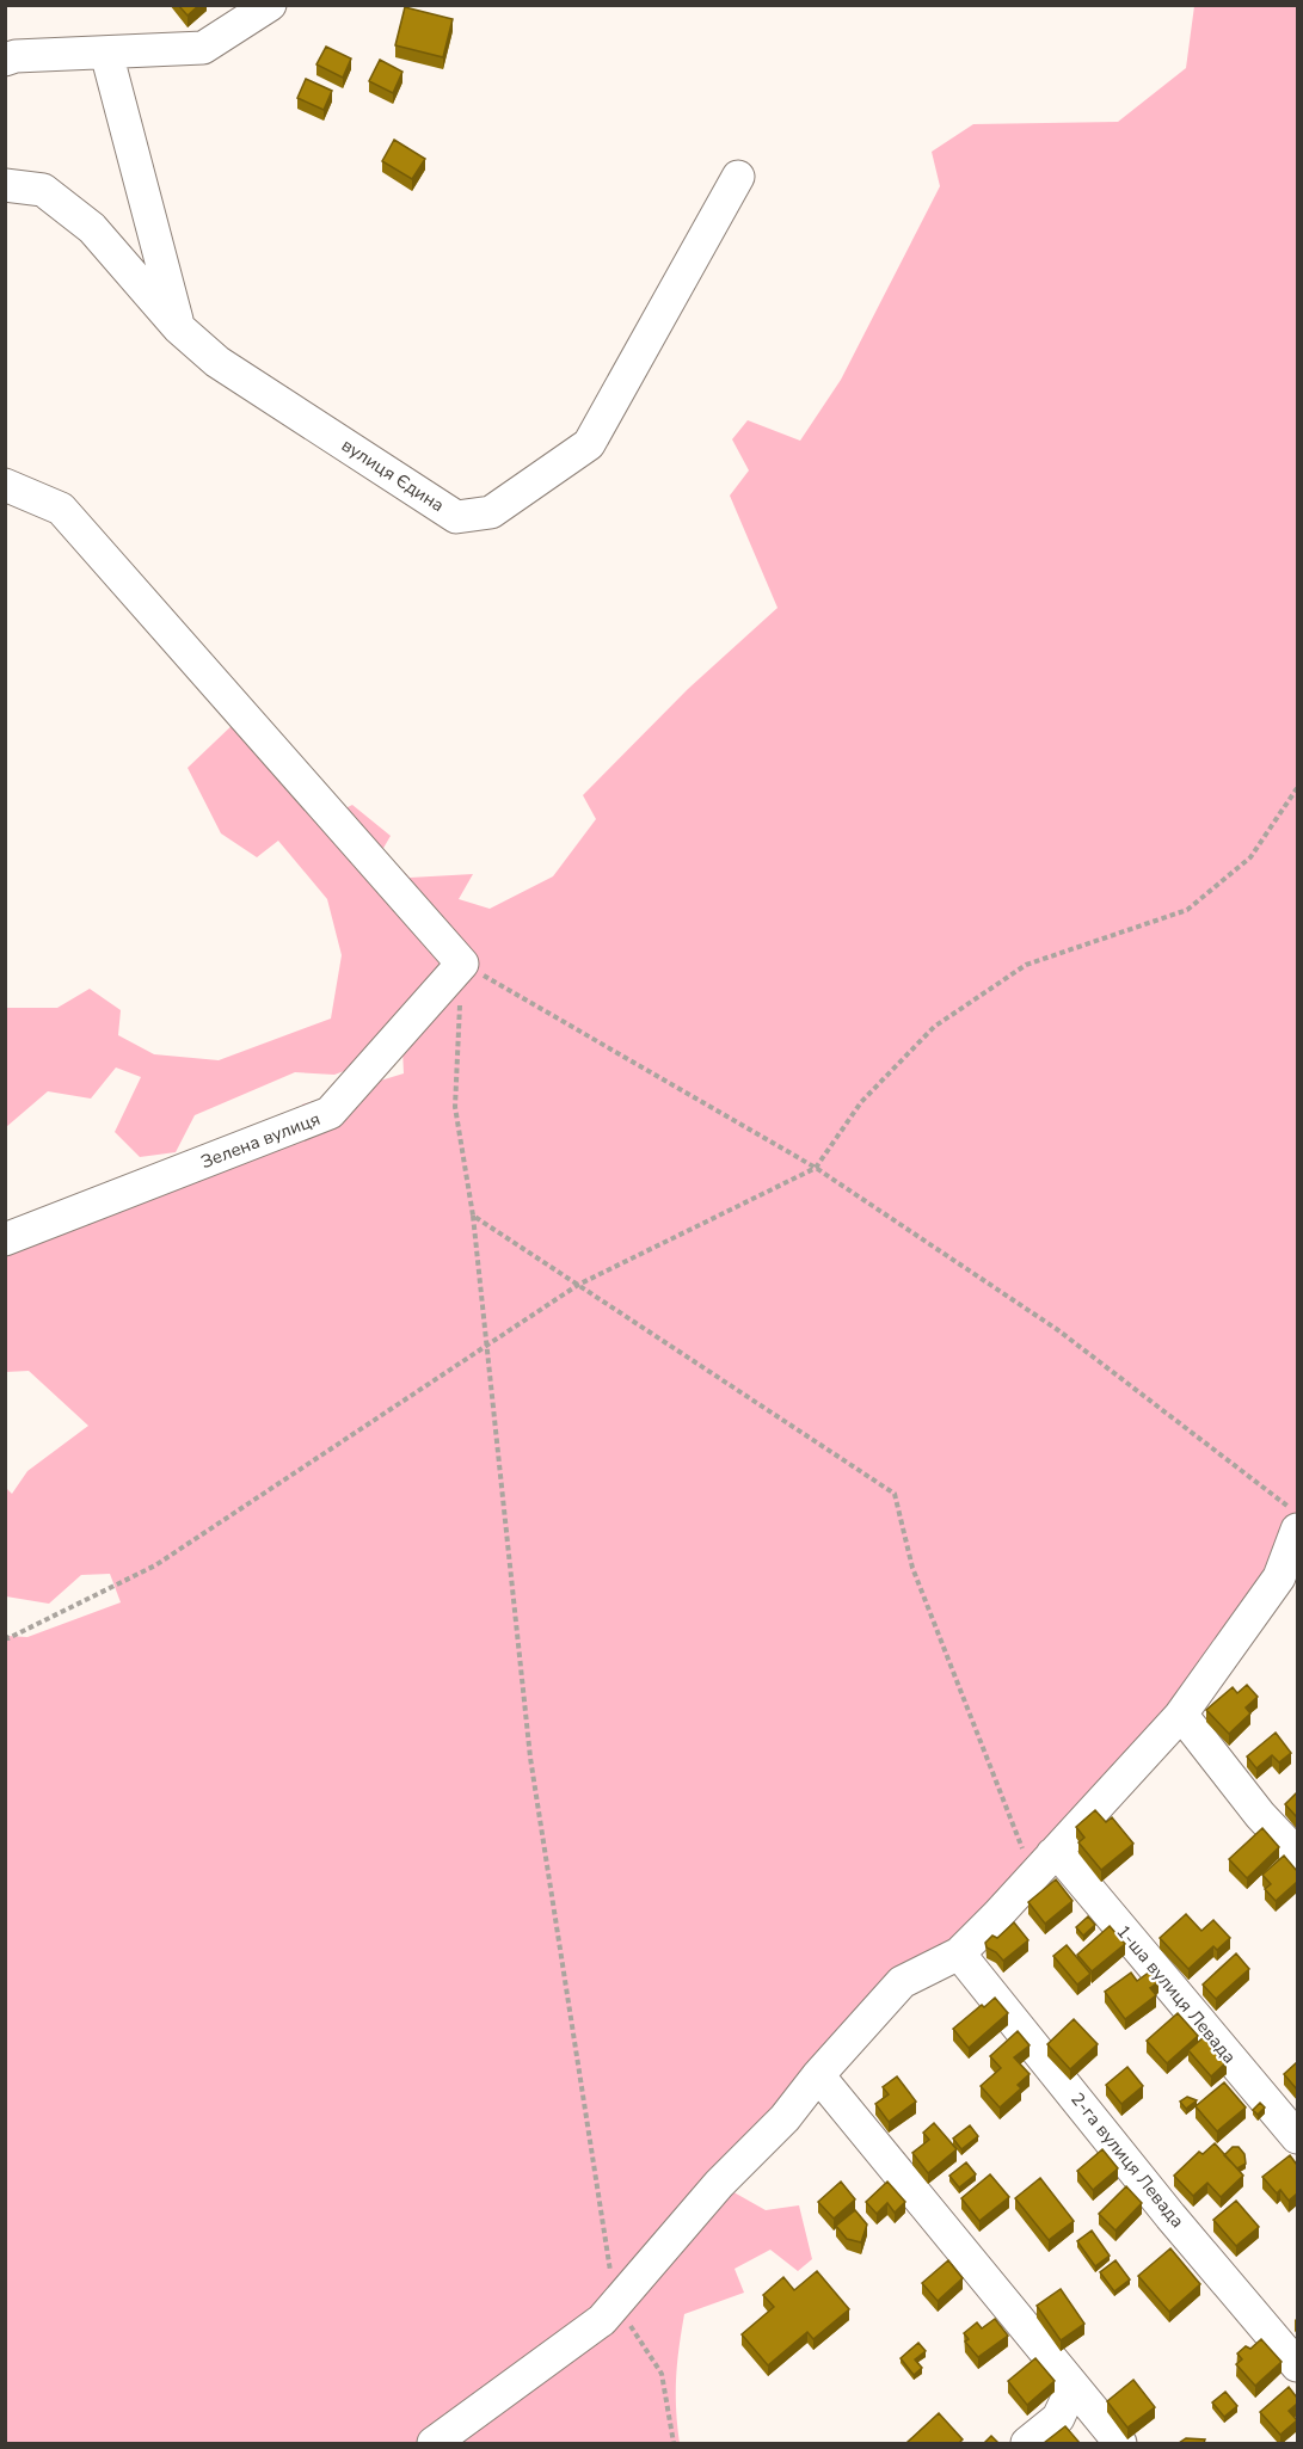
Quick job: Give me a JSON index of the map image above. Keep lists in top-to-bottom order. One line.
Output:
{"streets":{"street":["вулиця Єдина","Зелена вулиця","1-ша вулиця Левада","2-га вулиця Левада"]}}
